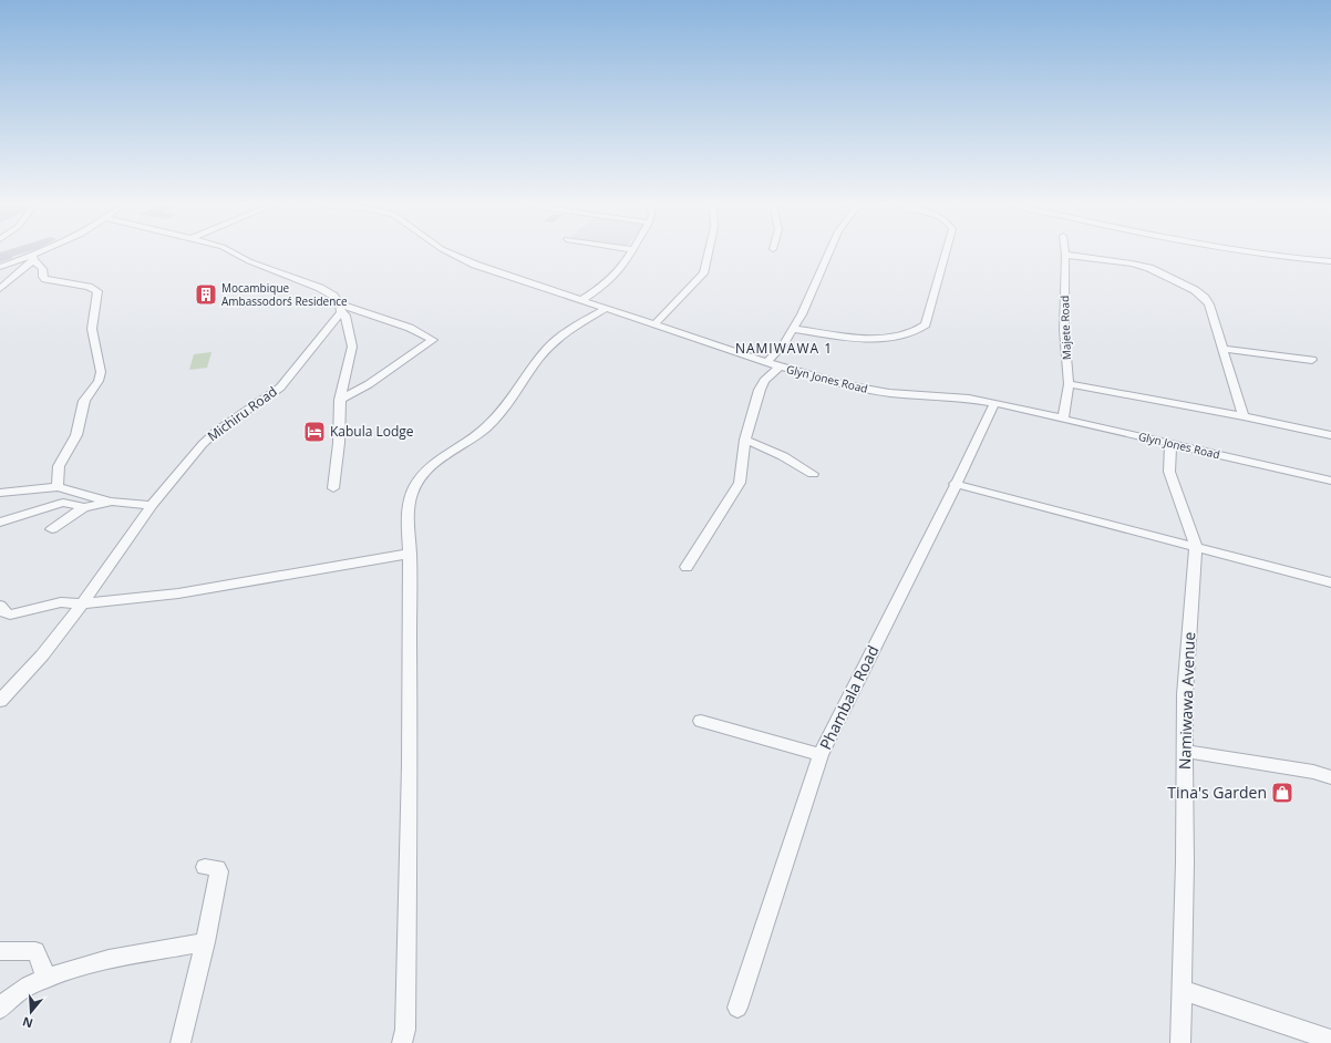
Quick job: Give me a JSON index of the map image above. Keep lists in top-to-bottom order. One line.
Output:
{"streets":{"street":["Majete Road","Glyn Jones Road","Michiru Road","Phambala Road","Namiwawa Avenue"]},"crossings":[["Majete Road","Glyn Jones Road"],["Glyn Jones Road","Phambala Road"],["Glyn Jones Road","Namiwawa Avenue"]],"districts":["NAMIWAWA 1"],"places":{"building":["Mocambique Ambassodorś Residence"],"hotel":["Kabula Lodge"],"shop":["Tina's Garden"]},"north":"bottom"}
